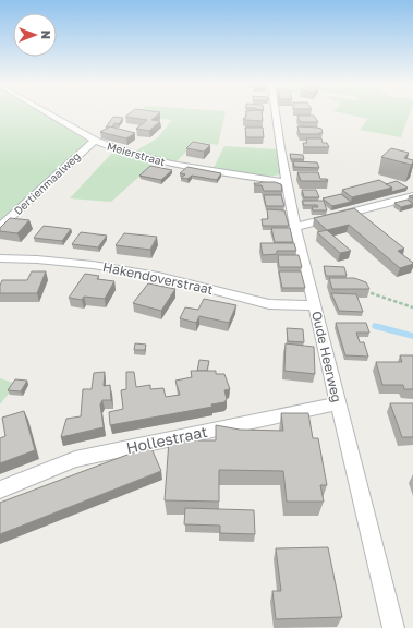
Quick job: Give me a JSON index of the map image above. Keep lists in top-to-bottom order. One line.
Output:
{"streets":{"street":["Meierstraat","Dertienmaalweg","Hakendoverstraat","Oude Heerweg","Hollestraat"]},"crossings":[["Meierstraat","Dertienmaalweg"],["Meierstraat","Oude Heerweg"],["Hakendoverstraat","Oude Heerweg"],["Oude Heerweg","Hollestraat"]],"north":"right"}
